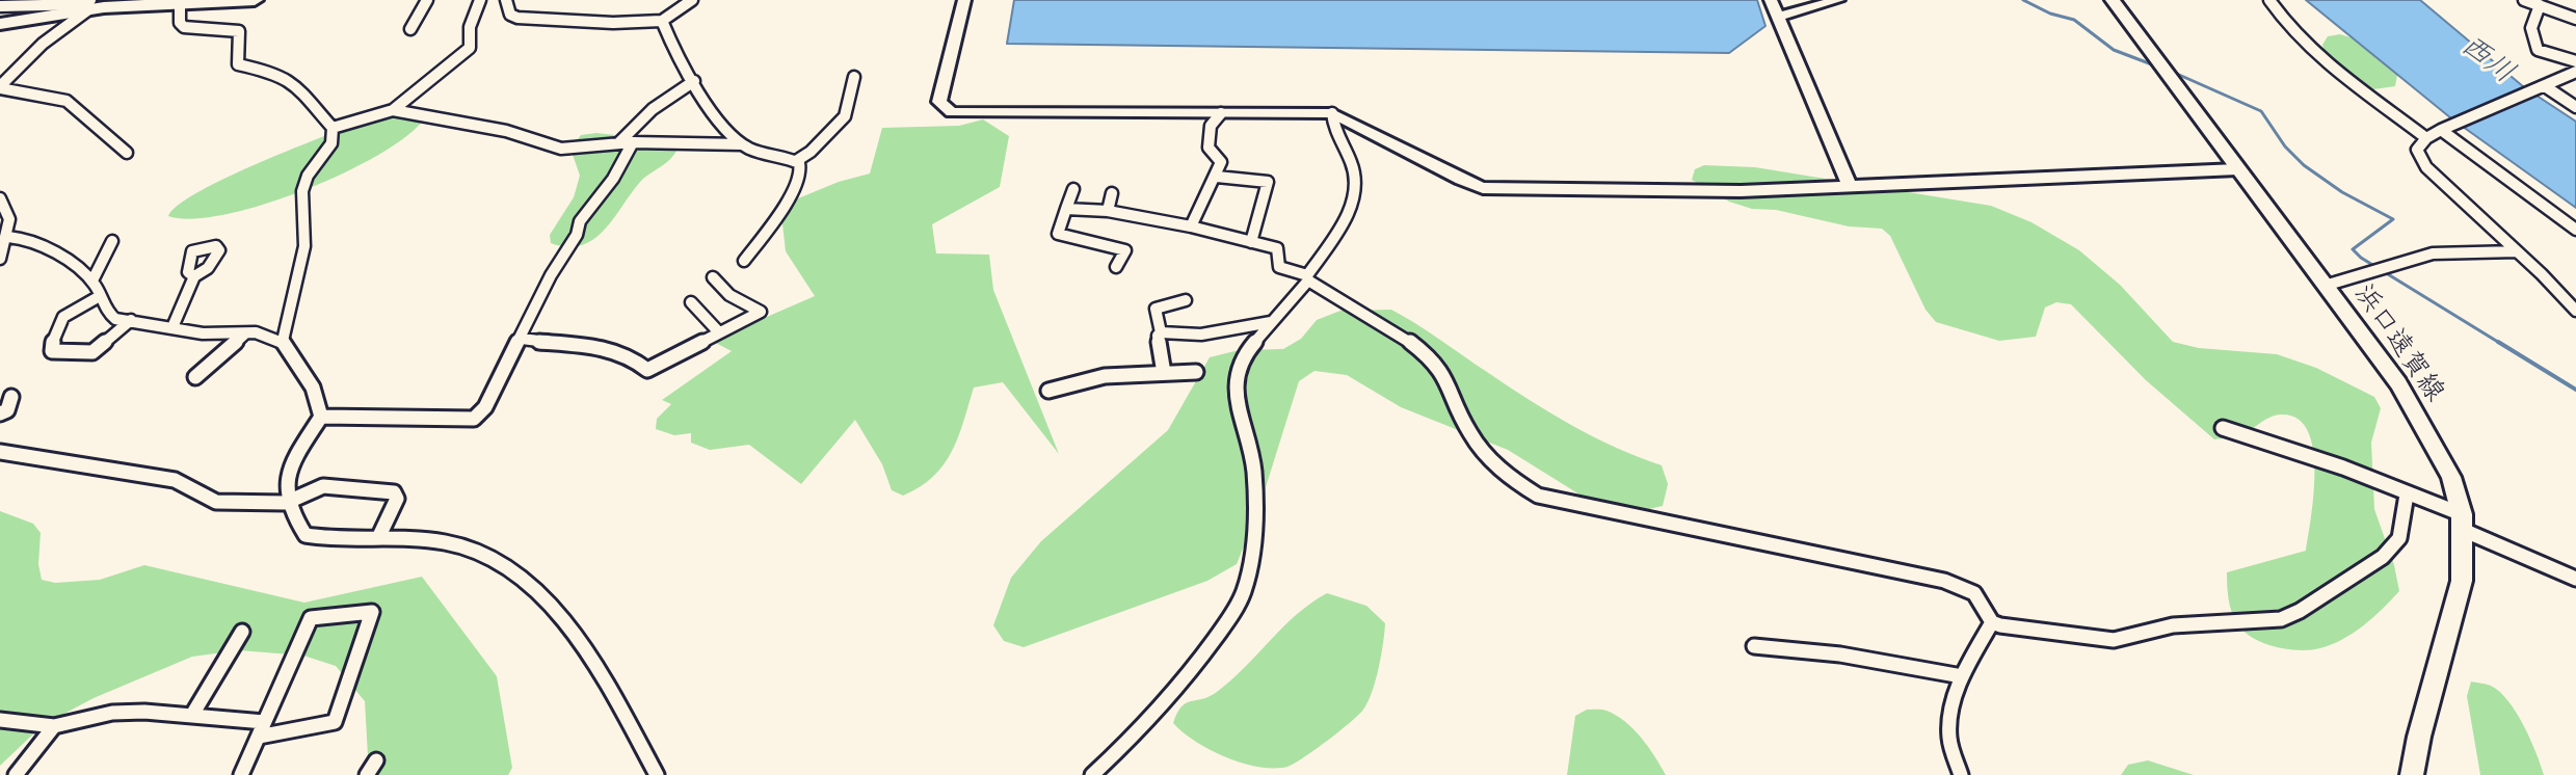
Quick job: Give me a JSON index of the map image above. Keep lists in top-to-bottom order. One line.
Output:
{"streets":{"main road":["浜口遠賀線"]},"water":["西川"]}
